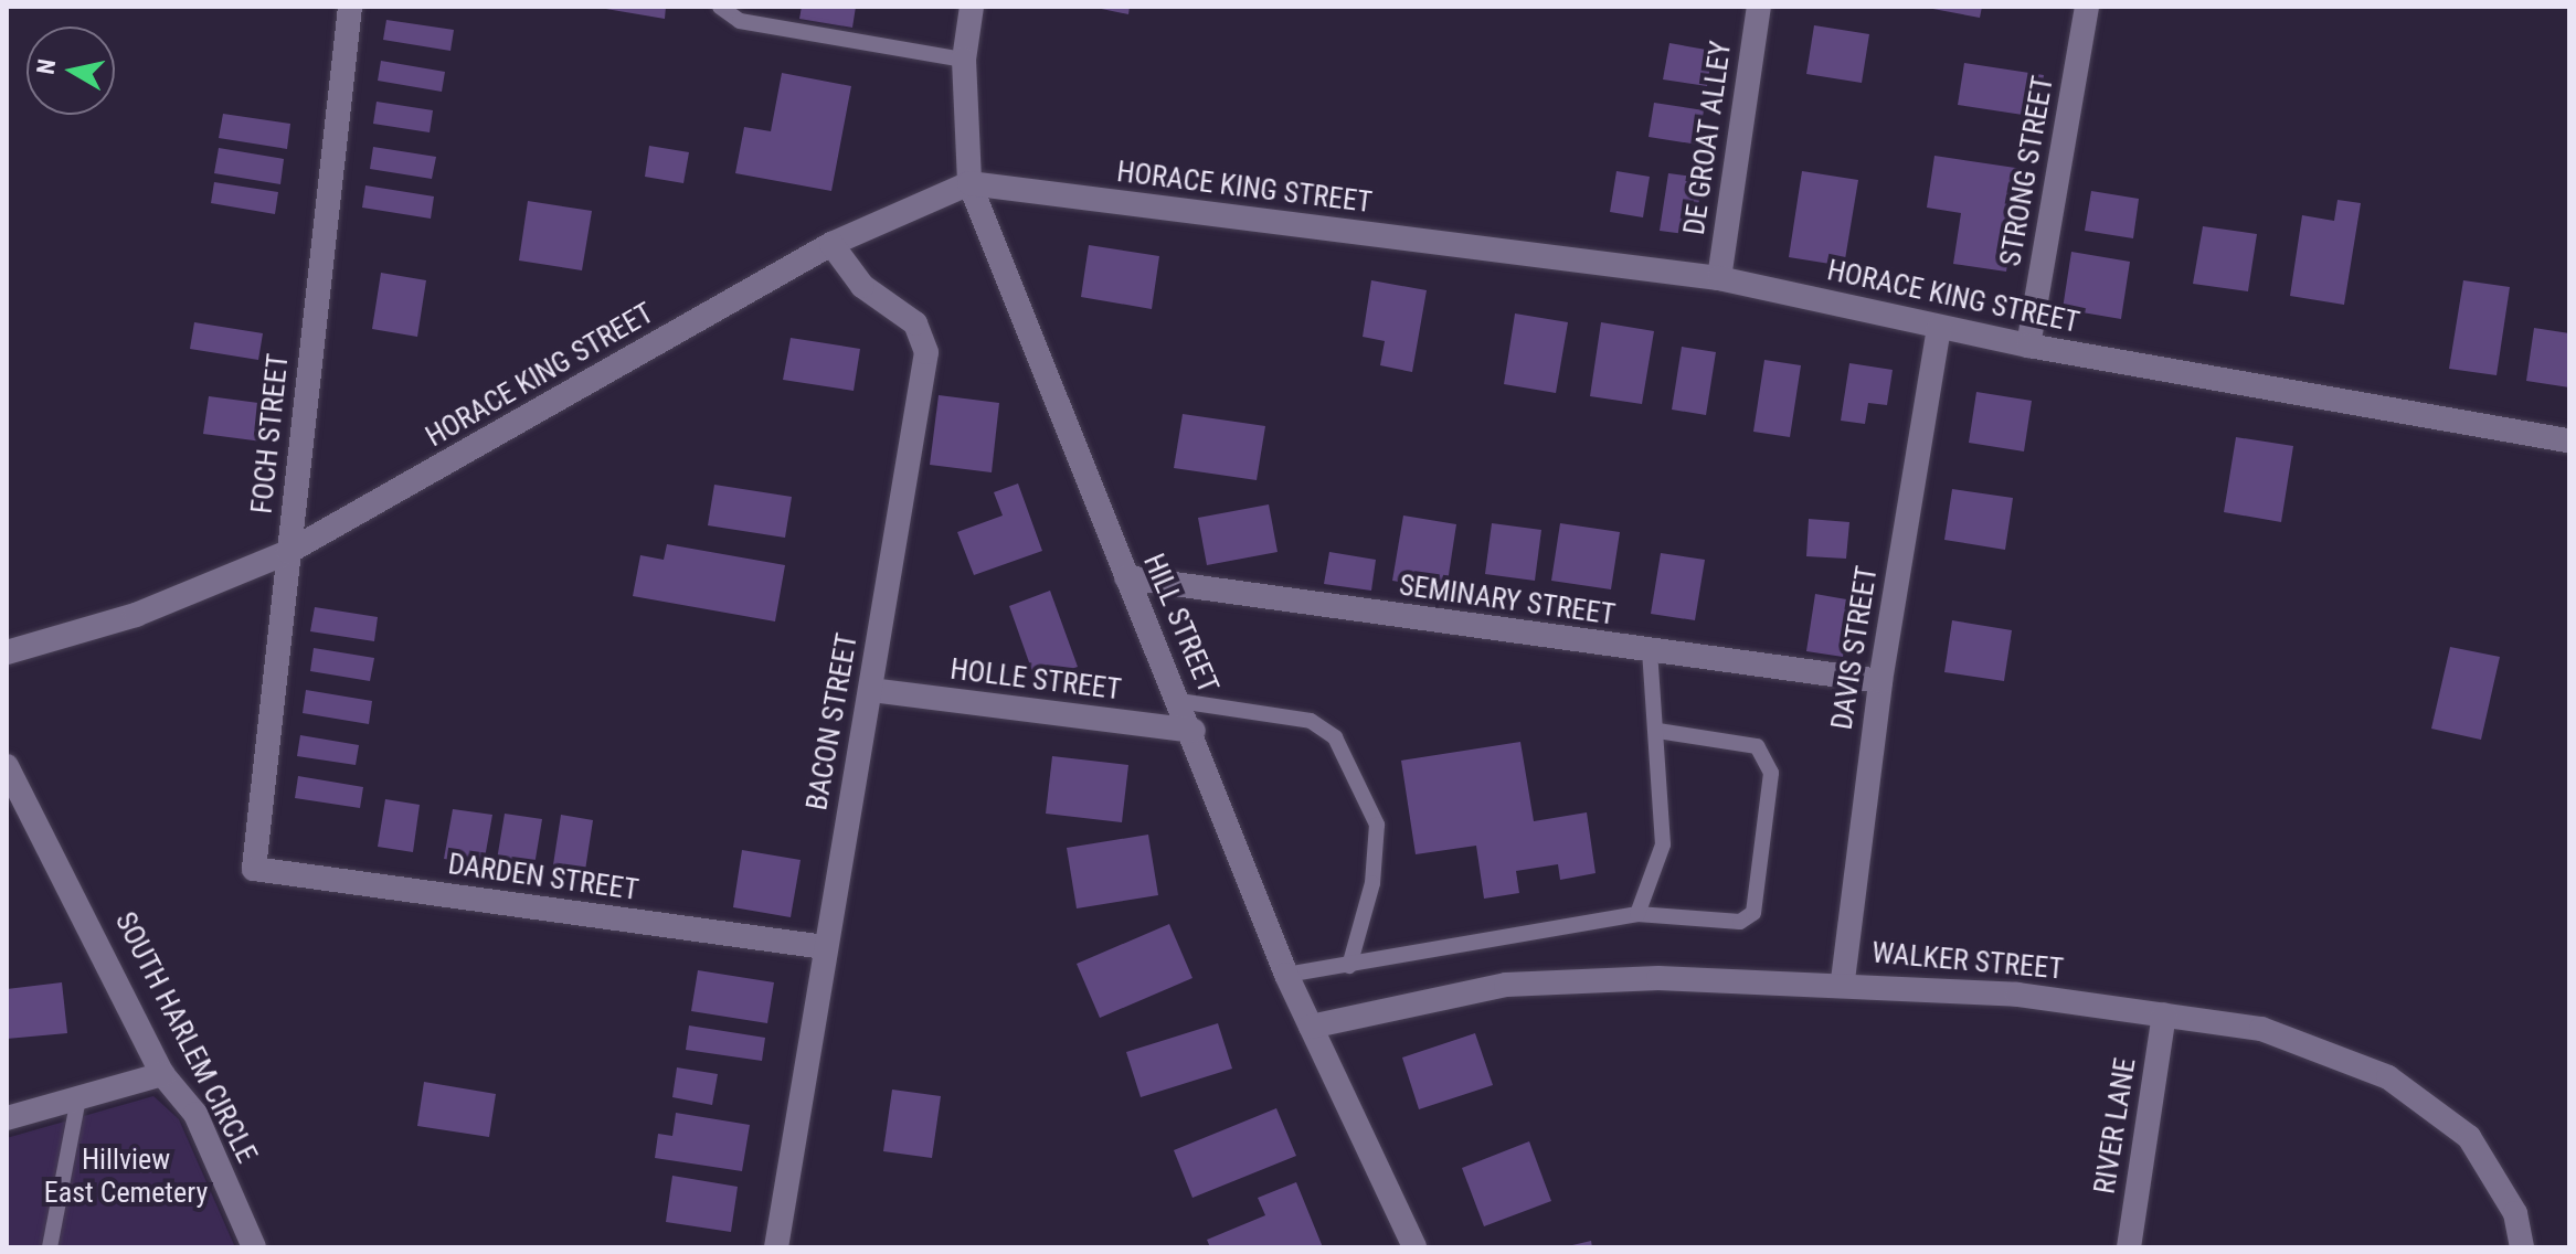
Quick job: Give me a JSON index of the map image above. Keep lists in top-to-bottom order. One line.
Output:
{"streets":{"street":["DE GROAT ALLEY","STRONG STREET","HORACE KING STREET","FOCH STREET","SEMINARY STREET","HILL STREET","DAVIS STREET","HOLLE STREET","BACON STREET","DARDEN STREET","WALKER STREET","SOUTH HARLEM CIRCLE","RIVER LANE"]},"crossings":[["DE GROAT ALLEY","HORACE KING STREET"],["STRONG STREET","HORACE KING STREET"],["HORACE KING STREET","FOCH STREET"],["HORACE KING STREET","HILL STREET"],["HORACE KING STREET","DAVIS STREET"],["HORACE KING STREET","BACON STREET"],["FOCH STREET","DARDEN STREET"],["SEMINARY STREET","HILL STREET"],["SEMINARY STREET","DAVIS STREET"],["HILL STREET","HOLLE STREET"],["HILL STREET","WALKER STREET"],["DAVIS STREET","WALKER STREET"],["HOLLE STREET","BACON STREET"],["BACON STREET","DARDEN STREET"],["WALKER STREET","RIVER LANE"]],"parks":["Hillview East Cemetery"],"north":"left"}
